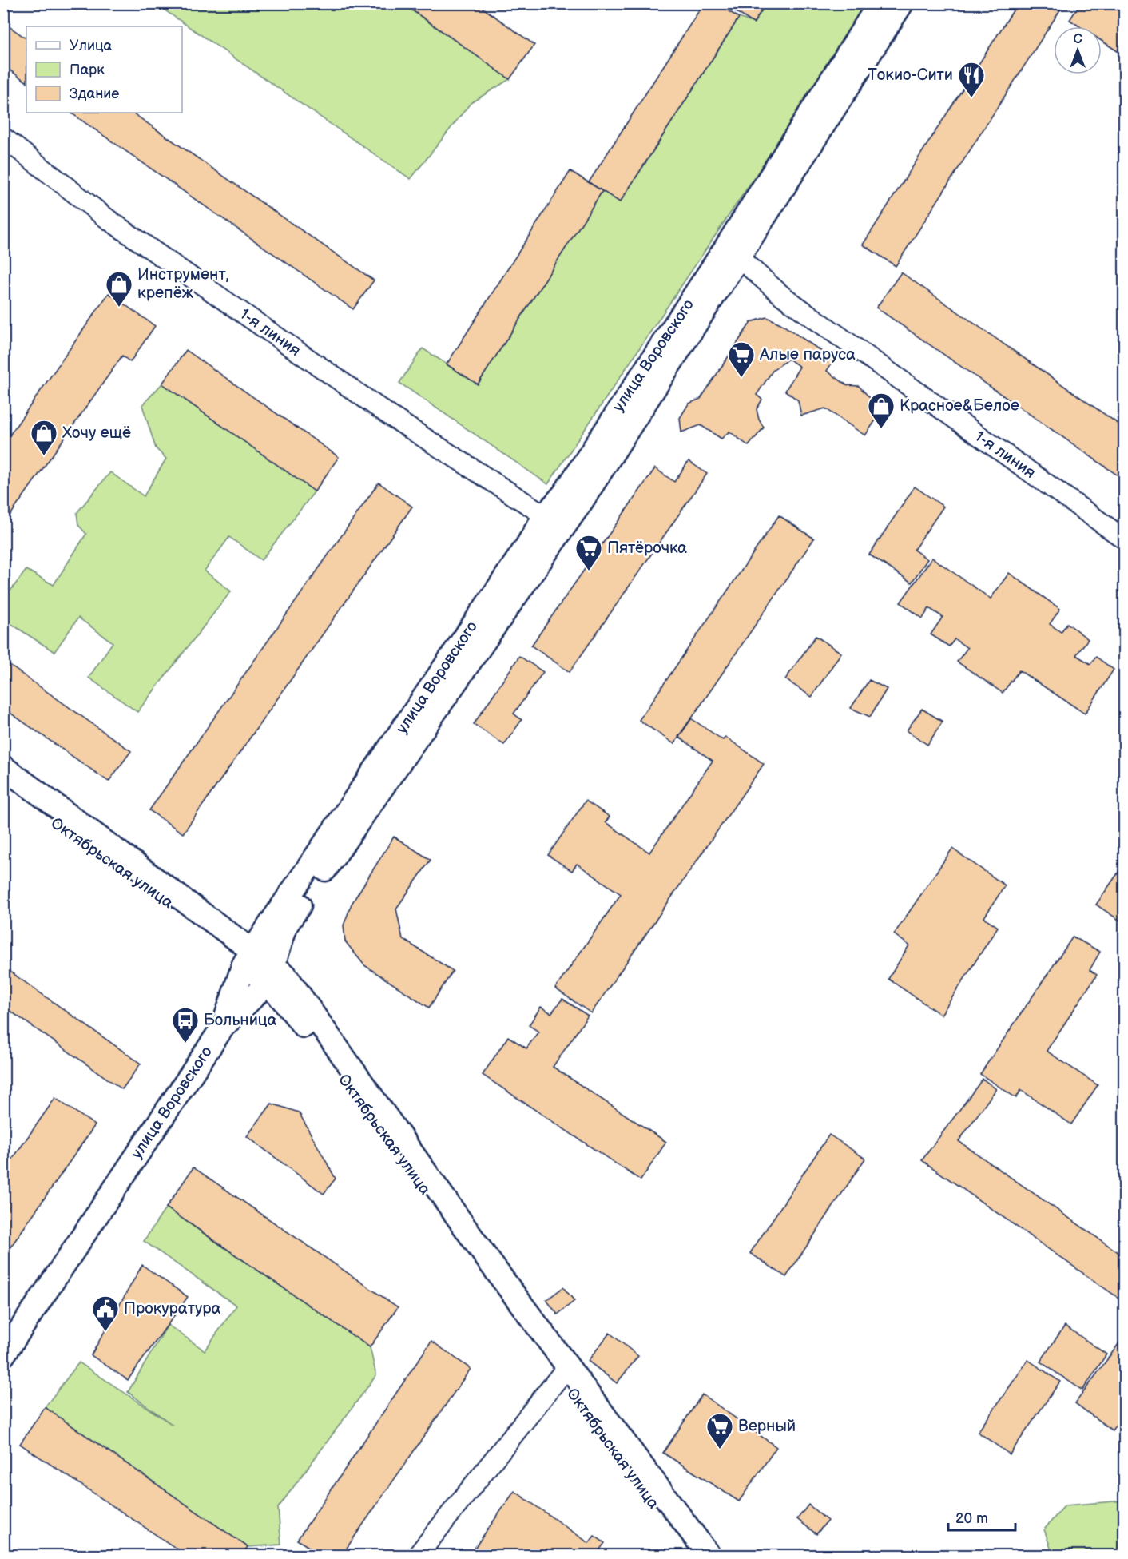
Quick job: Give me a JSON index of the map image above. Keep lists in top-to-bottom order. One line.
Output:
{"streets":{"street":["1-я линия","улица Воровского","Октябрьская улица"]},"crossings":[["1-я линия","улица Воровского"],["улица Воровского","Октябрьская улица"]],"places":{"restaurant":["Токио-Сити"],"shop":["Инструмент, крепёж","Красное&Белое","Хочу ещё"],"supermarket":["Алые паруса","Пятёрочка","Верный"],"bus stop":["Больница"],"public building":["Прокуратура"]},"legend":["Улица","Парк","Здание"],"scale_bar":"20 m","north":"top"}
